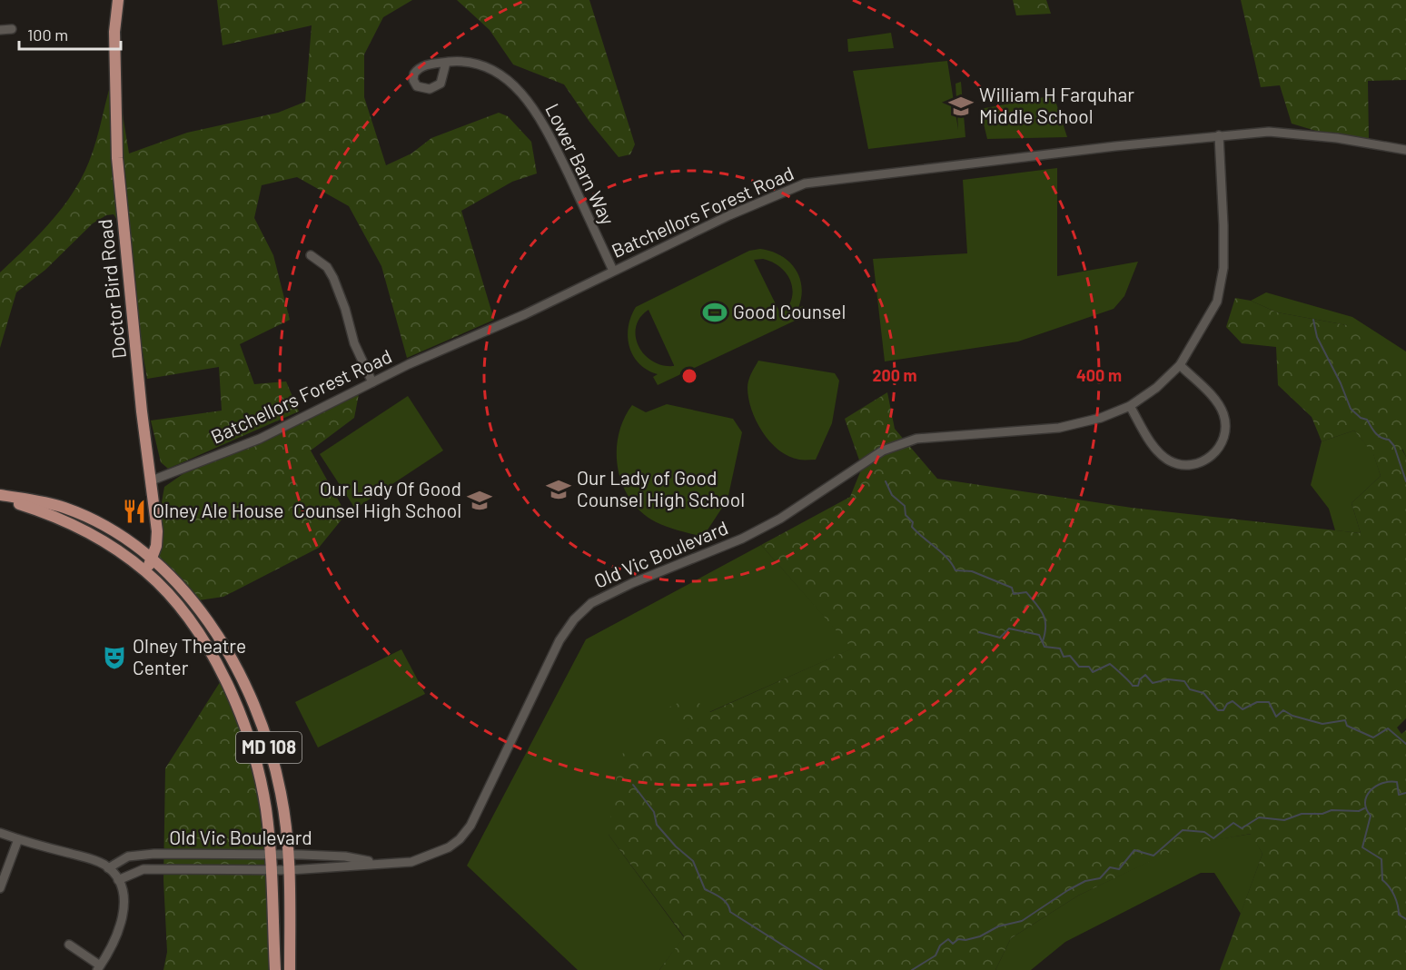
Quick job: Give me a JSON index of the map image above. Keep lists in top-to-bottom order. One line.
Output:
{"streets":{"main road":["Doctor Bird Road","MD 108"],"street":["Lower Barn Way","Batchellors Forest Road","Old Vic Boulevard"]},"crossings":[["Lower Barn Way","Batchellors Forest Road"],["Batchellors Forest Road","Doctor Bird Road"],["Batchellors Forest Road","Old Vic Boulevard"],["Doctor Bird Road","MD 108"],["Old Vic Boulevard","MD 108"]],"places":{"school or university":["William H Farquhar Middle School","Our Lady of Good Counsel High School","Our Lady Of Good Counsel High School"],"sports":["Good Counsel"],"restaurant":["Olney Ale House"],"theatre":["Olney Theatre Center"]},"scale_bar":"100 m","rings":["200 m","400 m"]}
